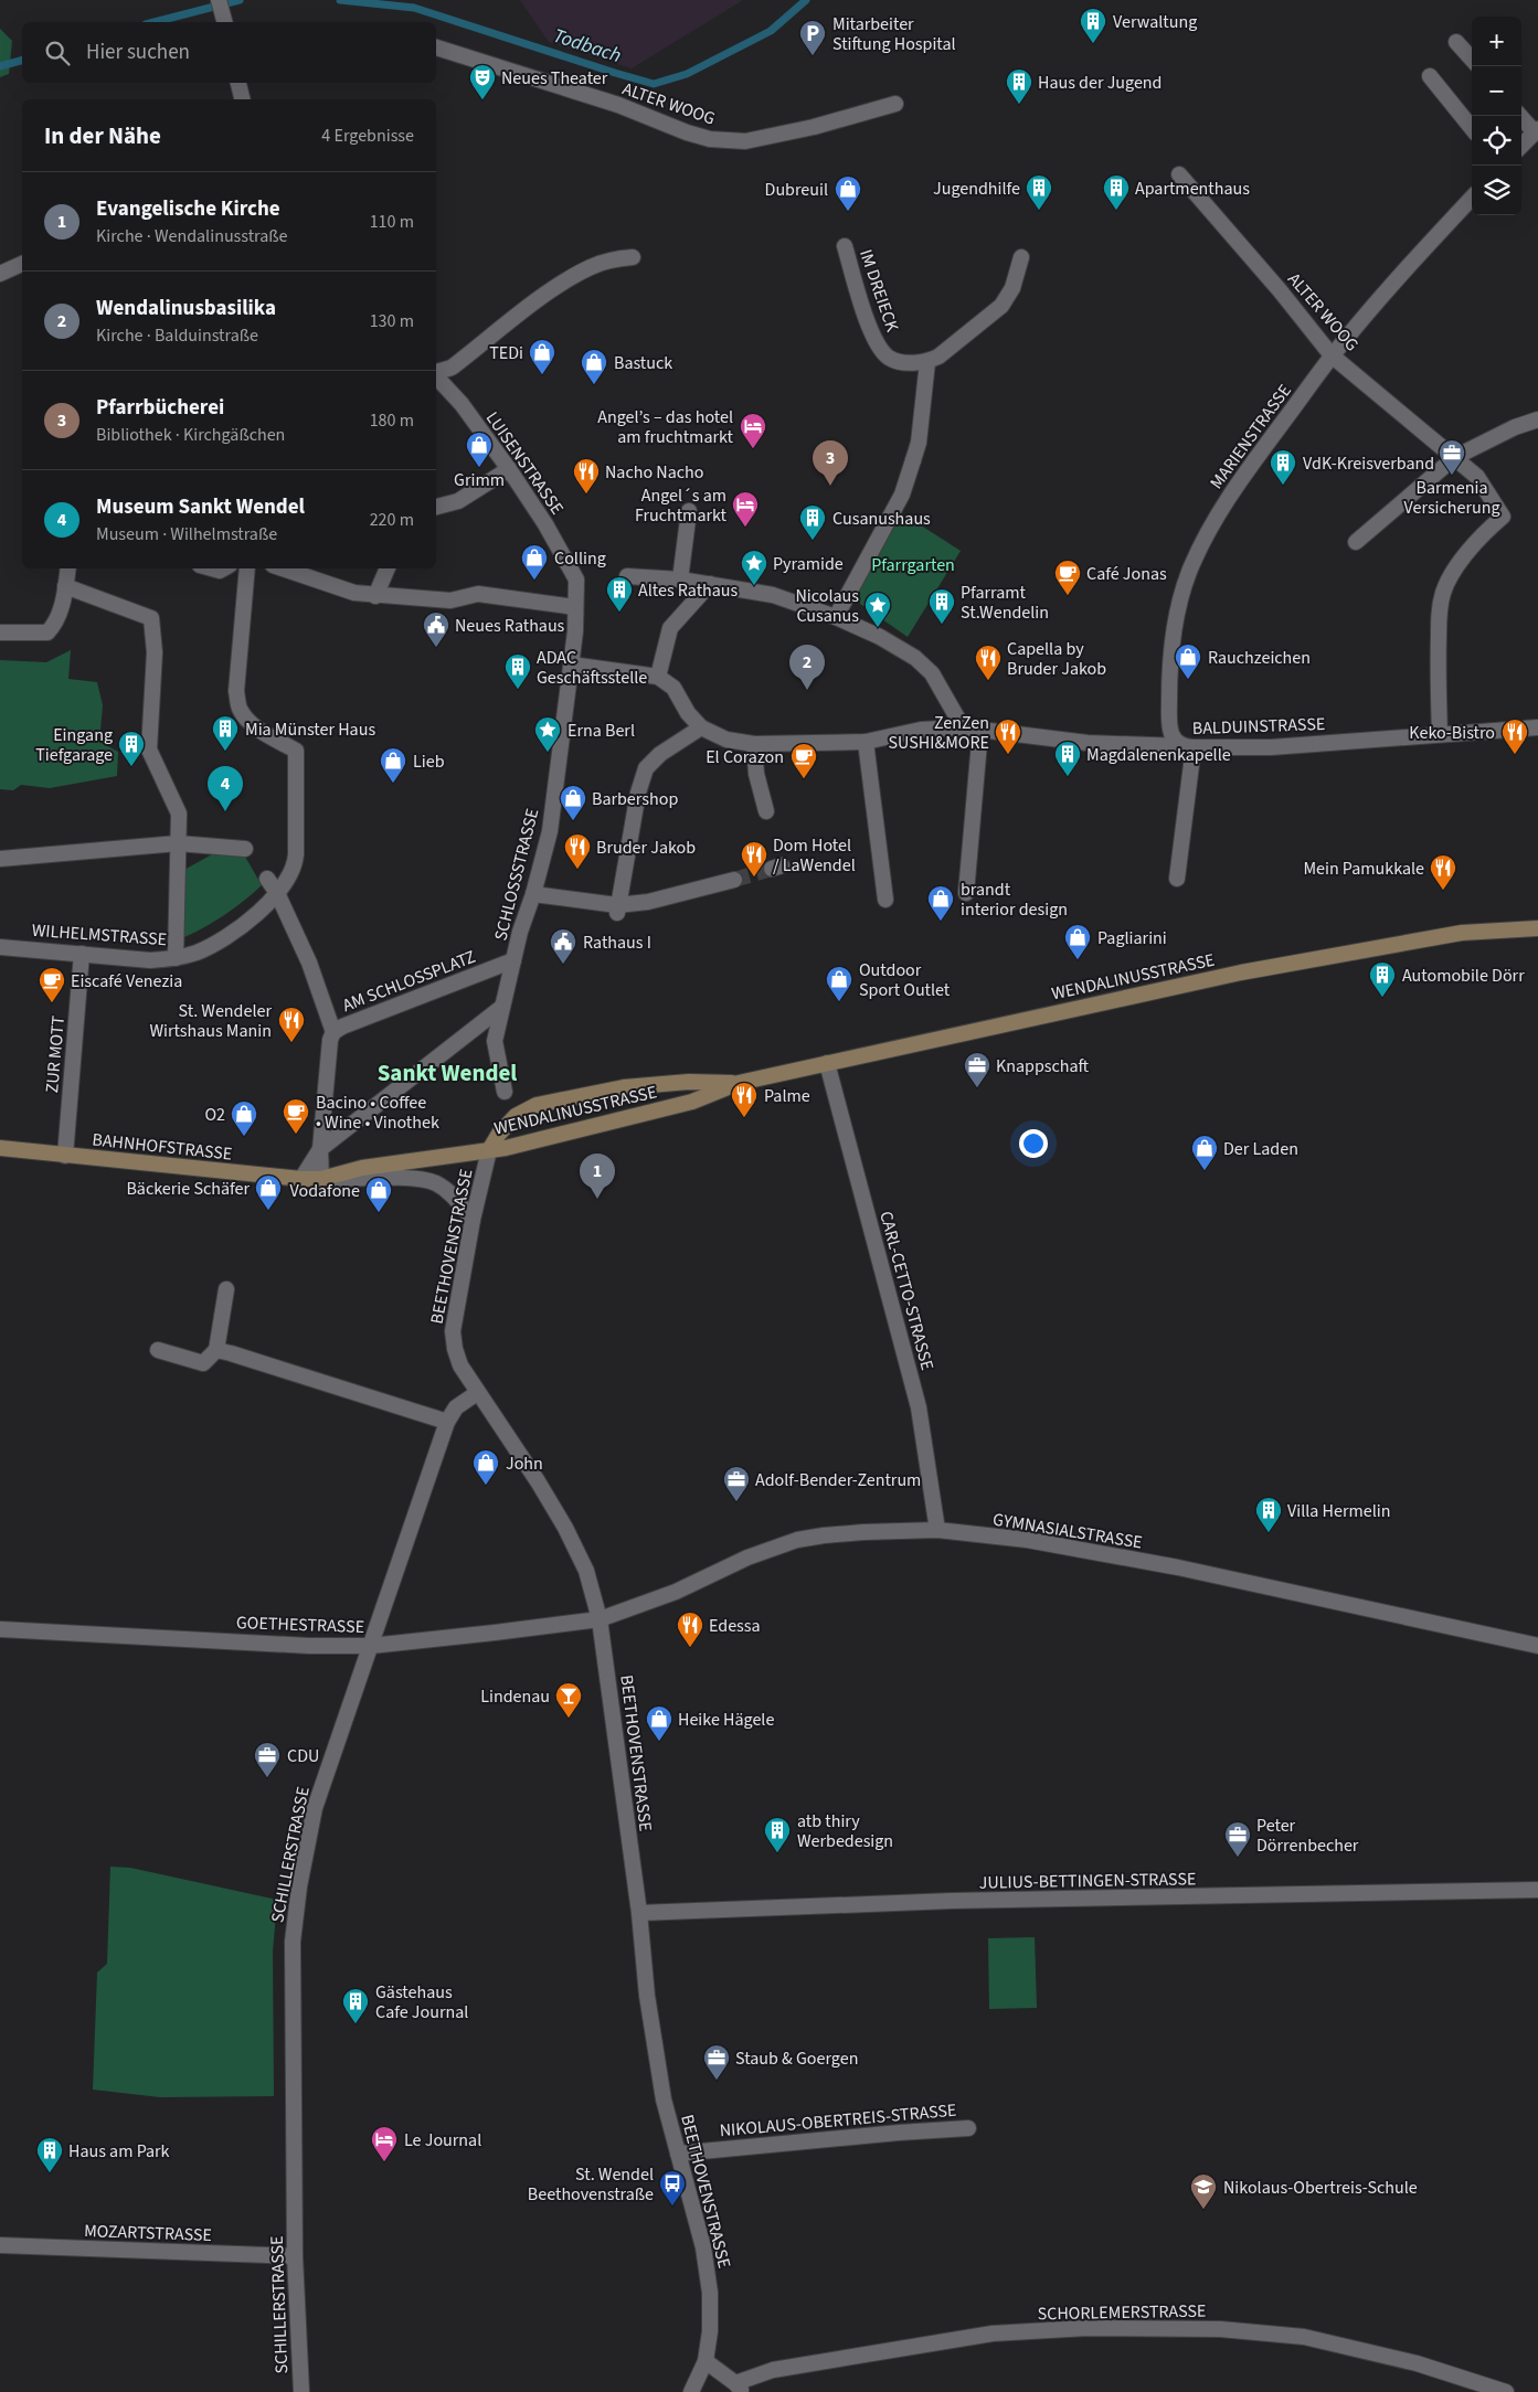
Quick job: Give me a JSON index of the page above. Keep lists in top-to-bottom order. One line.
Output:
{"streets":{"main road":["WENDALINUSSTRASSE","BAHNHOFSTRASSE"],"street":["ALTER WOOG","IM DREIECK","MARIENSTRASSE","LUISENSTRASSE","BALDUINSTRASSE","SCHLOSSSTRASSE","WILHELMSTRASSE","AM SCHLOSSPLATZ","ZUR MOTT","BEETHOVENSTRASSE","CARL-CETTO-STRASSE","GYMNASIALSTRASSE","GOETHESTRASSE","SCHILLERSTRASSE","JULIUS-BETTINGEN-STRASSE","NIKOLAUS-OBERTREIS-STRASSE","MOZARTSTRASSE","SCHORLEMERSTRASSE"]},"crossings":[["ALTER WOOG","MARIENSTRASSE"],["ALTER WOOG","BALDUINSTRASSE"],["MARIENSTRASSE","BALDUINSTRASSE"],["LUISENSTRASSE","SCHLOSSSTRASSE"],["SCHLOSSSTRASSE","AM SCHLOSSPLATZ"],["WILHELMSTRASSE","ZUR MOTT"],["WENDALINUSSTRASSE","BAHNHOFSTRASSE"],["WENDALINUSSTRASSE","BEETHOVENSTRASSE"],["WENDALINUSSTRASSE","CARL-CETTO-STRASSE"],["AM SCHLOSSPLATZ","BAHNHOFSTRASSE"],["ZUR MOTT","BAHNHOFSTRASSE"],["BAHNHOFSTRASSE","BEETHOVENSTRASSE"],["BEETHOVENSTRASSE","GYMNASIALSTRASSE"],["BEETHOVENSTRASSE","GOETHESTRASSE"],["BEETHOVENSTRASSE","SCHILLERSTRASSE"],["BEETHOVENSTRASSE","JULIUS-BETTINGEN-STRASSE"],["BEETHOVENSTRASSE","NIKOLAUS-OBERTREIS-STRASSE"],["CARL-CETTO-STRASSE","GYMNASIALSTRASSE"],["GYMNASIALSTRASSE","GOETHESTRASSE"],["GOETHESTRASSE","SCHILLERSTRASSE"],["SCHILLERSTRASSE","MOZARTSTRASSE"]],"districts":["Sankt Wendel"],"water":["Todbach"],"parks":["Pfarrgarten"],"places":{"building":["Verwaltung","Haus der Jugend","Jugendhilfe","Apartmenthaus","VdK-Kreisverband","Cusanushaus","Altes Rathaus","Pfarramt St.Wendelin","ADAC Geschäftsstelle","Mia Münster Haus","Eingang Tiefgarage","Magdalenenkapelle","Automobile Dörr","Villa Hermelin","atb thiry Werbedesign","Gästehaus Cafe Journal","Haus am Park"],"parking":["Mitarbeiter Stiftung Hospital"],"theatre":["Neues Theater"],"shop":["Dubreuil","TEDi","Bastuck","Grimm","Colling","Rauchzeichen","Lieb","Barbershop","brandt interior design","Pagliarini","Outdoor Sport Outlet","O2","Der Laden","Bäckerie Schäfer","Vodafone","John","Heike Hägele"],"hotel":["Angel’s – das hotel am fruchtmarkt","Angel´s am Fruchtmarkt","Le Journal"],"office":["Barmenia Versicherung","Knappschaft","Adolf-Bender-Zentrum","CDU","Peter Dörrenbecher","Staub & Goergen"],"restaurant":["Nacho Nacho","Capella by Bruder Jakob","ZenZen SUSHI&MORE","Keko-Bistro","Bruder Jakob","Dom Hotel / LaWendel","Mein Pamukkale","St. Wendeler Wirtshaus Manin","Palme","Edessa"],"place":["Pyramide","Nicolaus Cusanus","Erna Berl"],"cafe":["Café Jonas","El Corazon","Eiscafé Venezia","Bacino • Coffee • Wine • Vinothek"],"public building":["Neues Rathaus","Rathaus I"],"bar":["Lindenau"],"bus stop":["St. Wendel Beethovenstraße"],"school or university":["Nikolaus-Obertreis-Schule"]},"page":{"map_buttons":["+","−"],"search":"Hier suchen","heading":["In der Nähe","4 Ergebnisse"],"list":[{"mark":"1","name":"Evangelische Kirche","note":"Kirche · Wendalinusstraße","value":"110 m"},{"mark":"2","name":"Wendalinusbasilika","note":"Kirche · Balduinstraße","value":"130 m"},{"mark":"3","name":"Pfarrbücherei","note":"Bibliothek · Kirchgäßchen","value":"180 m"},{"mark":"4","name":"Museum Sankt Wendel","note":"Museum · Wilhelmstraße","value":"220 m"}],"pins":["3","2","4","1"]}}
